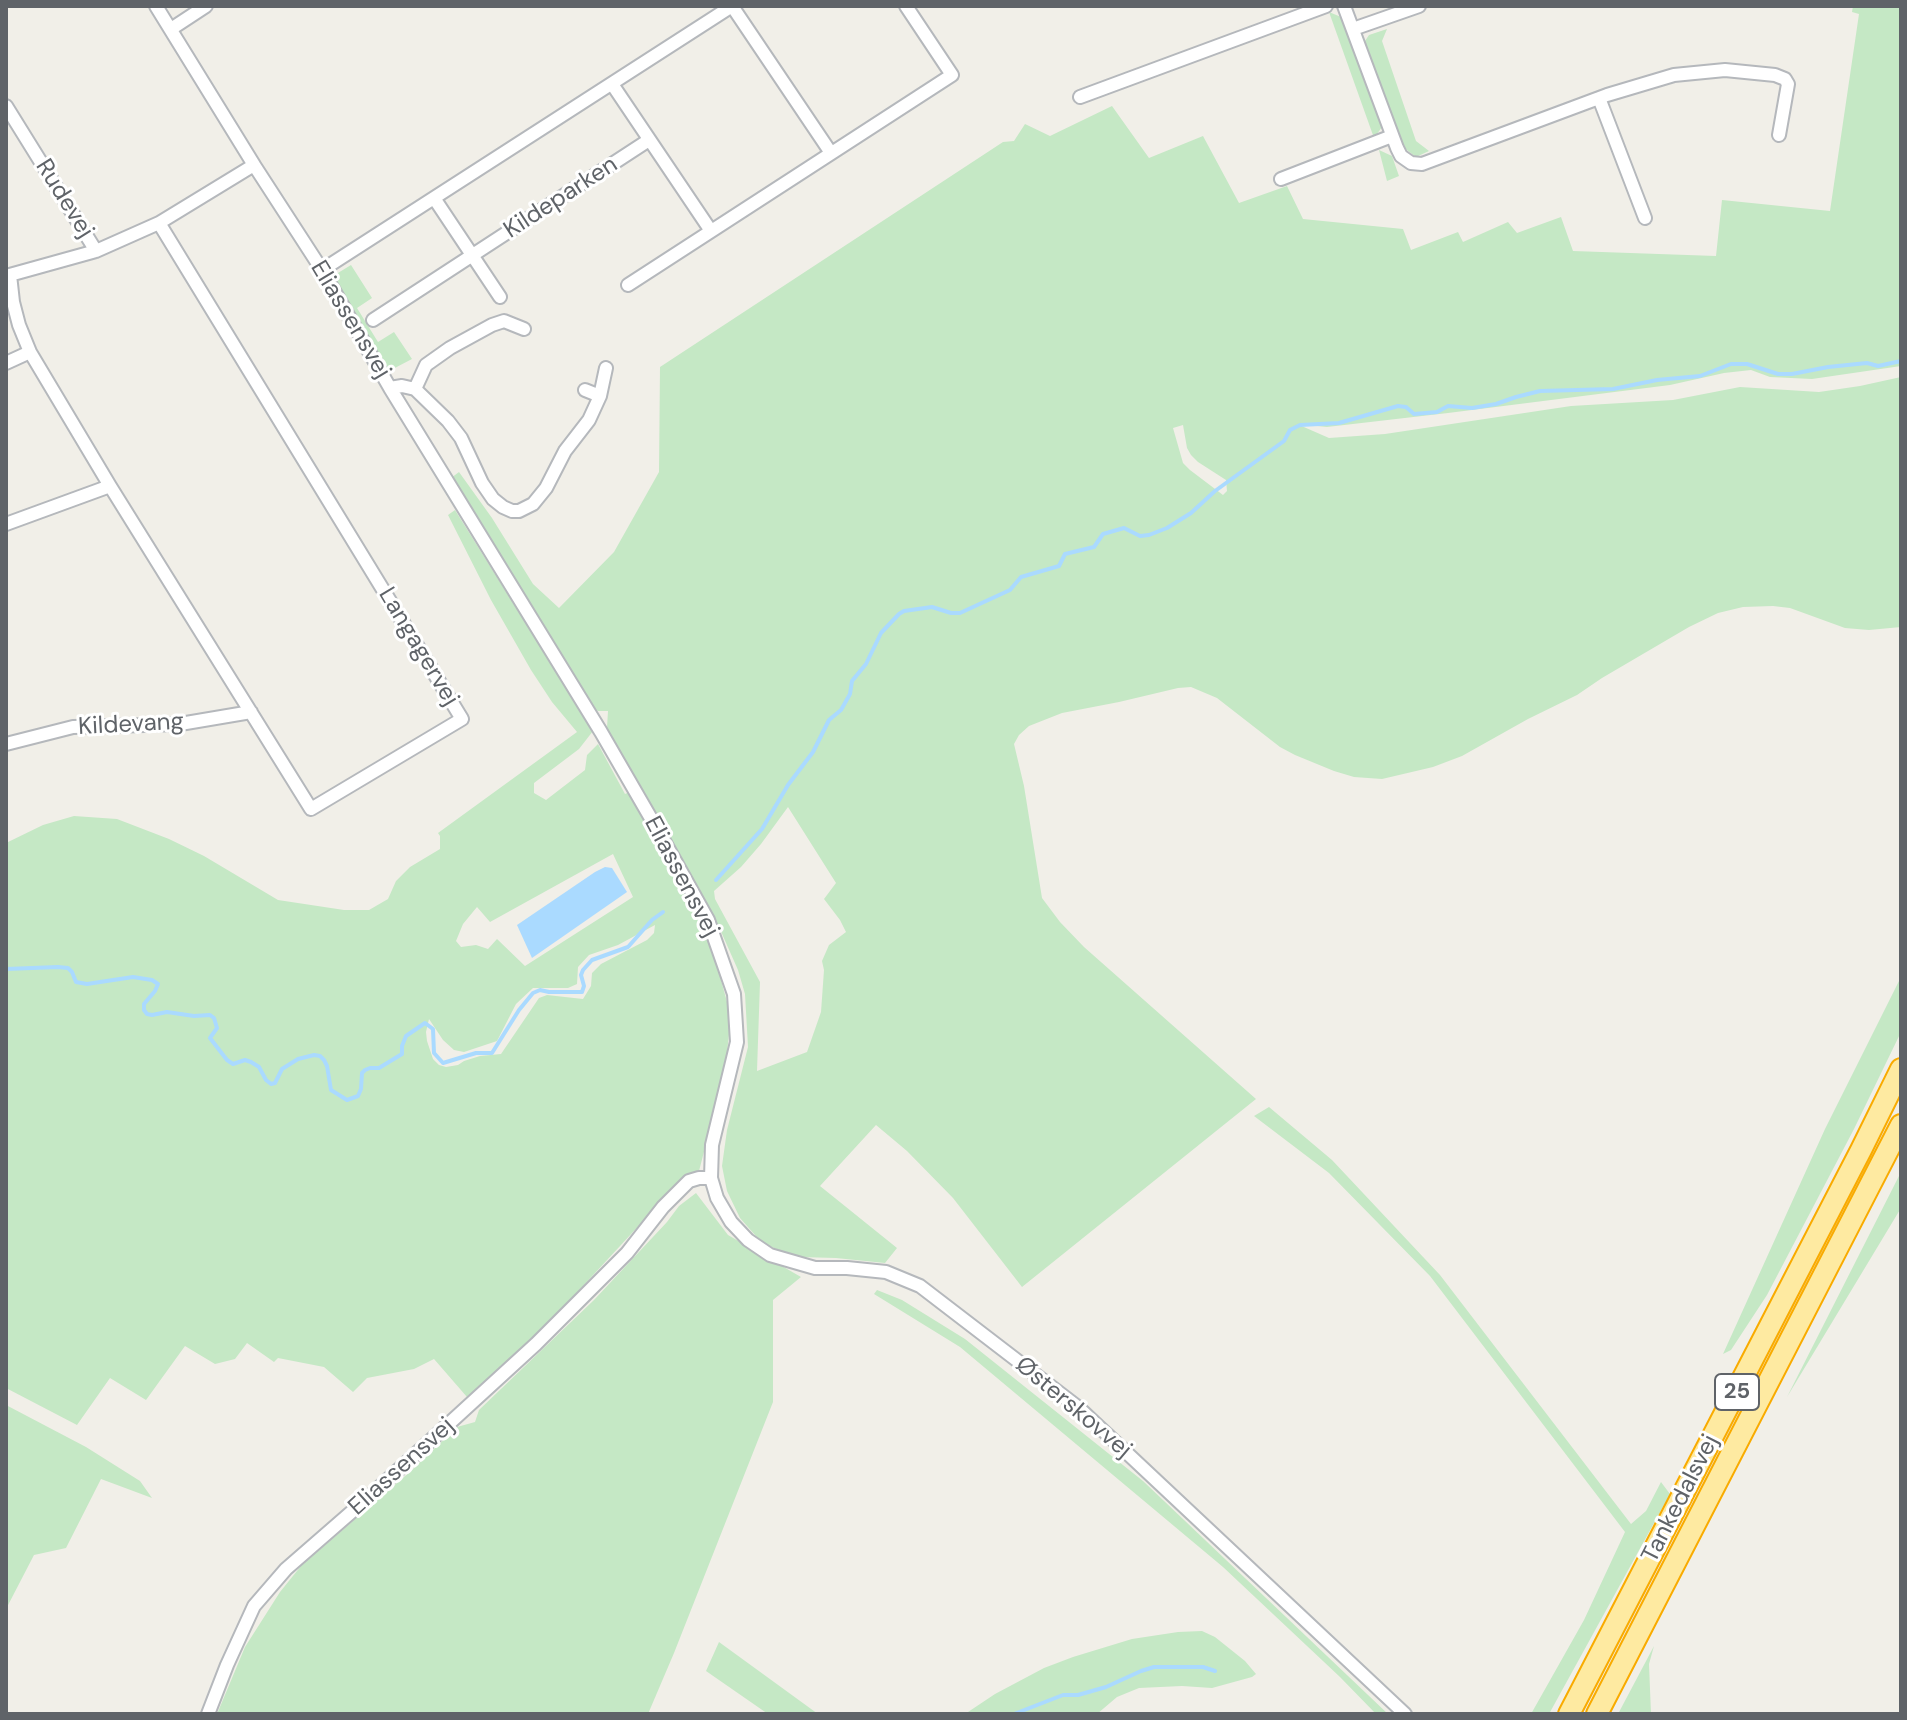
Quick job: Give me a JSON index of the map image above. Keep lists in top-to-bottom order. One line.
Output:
{"streets":{"highway":["25","Tankedalsvej"],"street":["Kildeparken","Rudevej","Eliassensvej","Langagervej","Kildevang","Østerskovvej"]},"crossings":[["Eliassensvej","Østerskovvej"],["Langagervej","Kildevang"]]}
